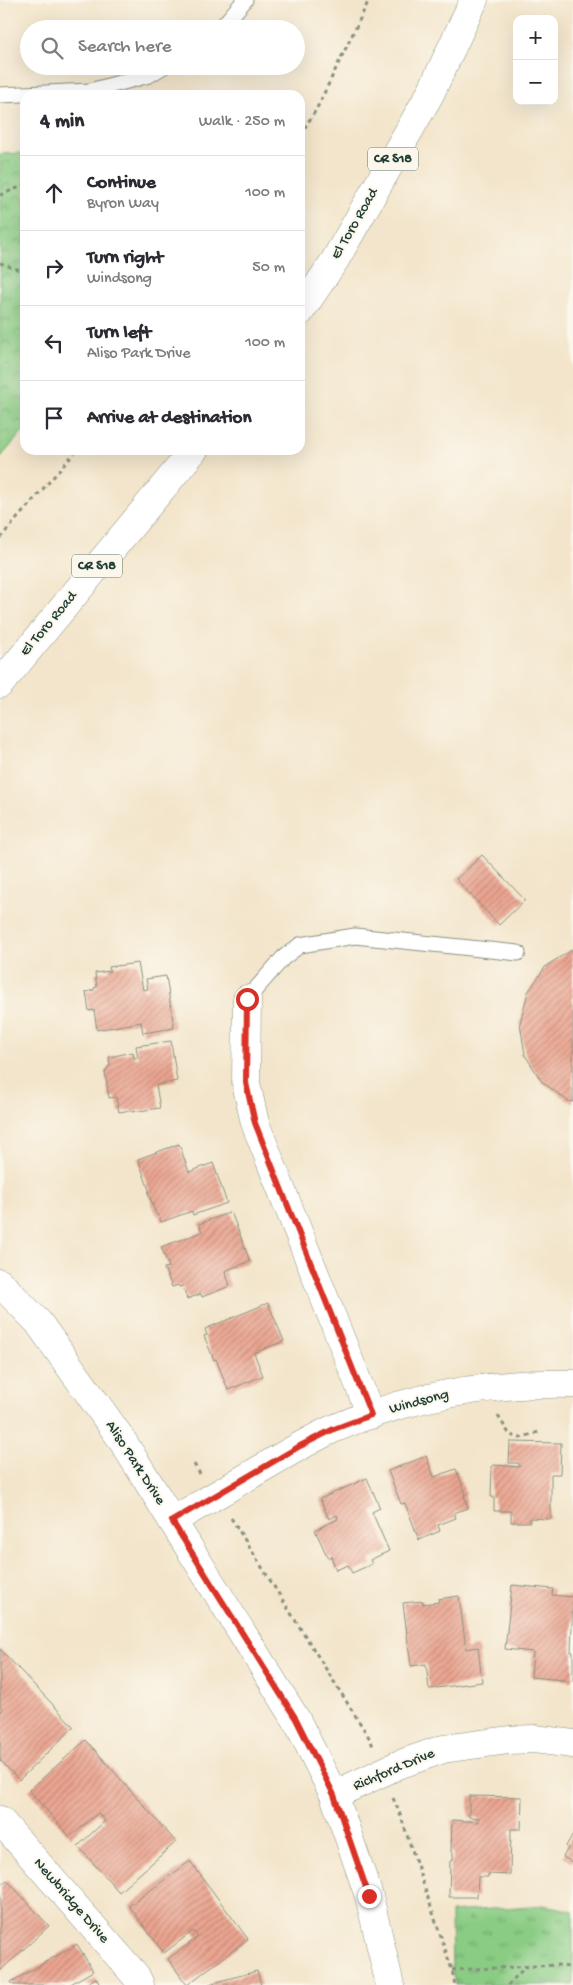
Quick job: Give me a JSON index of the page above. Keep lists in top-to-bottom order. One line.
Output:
{"streets":{"street":["CR S18","El Toro Road","Windsong","Aliso Park Drive","Richford Drive","Newbridge Drive"]},"crossings":[["Windsong","Aliso Park Drive"],["Aliso Park Drive","Richford Drive"]],"page":{"map_buttons":["+","−"],"search":"Search here","heading":["4 min","Walk · 250 m"],"list":[["Continue","Byron Way","100 m"],["Turn right","Windsong","50 m"],["Turn left","Aliso Park Drive","100 m"],"Arrive at destination"]}}
